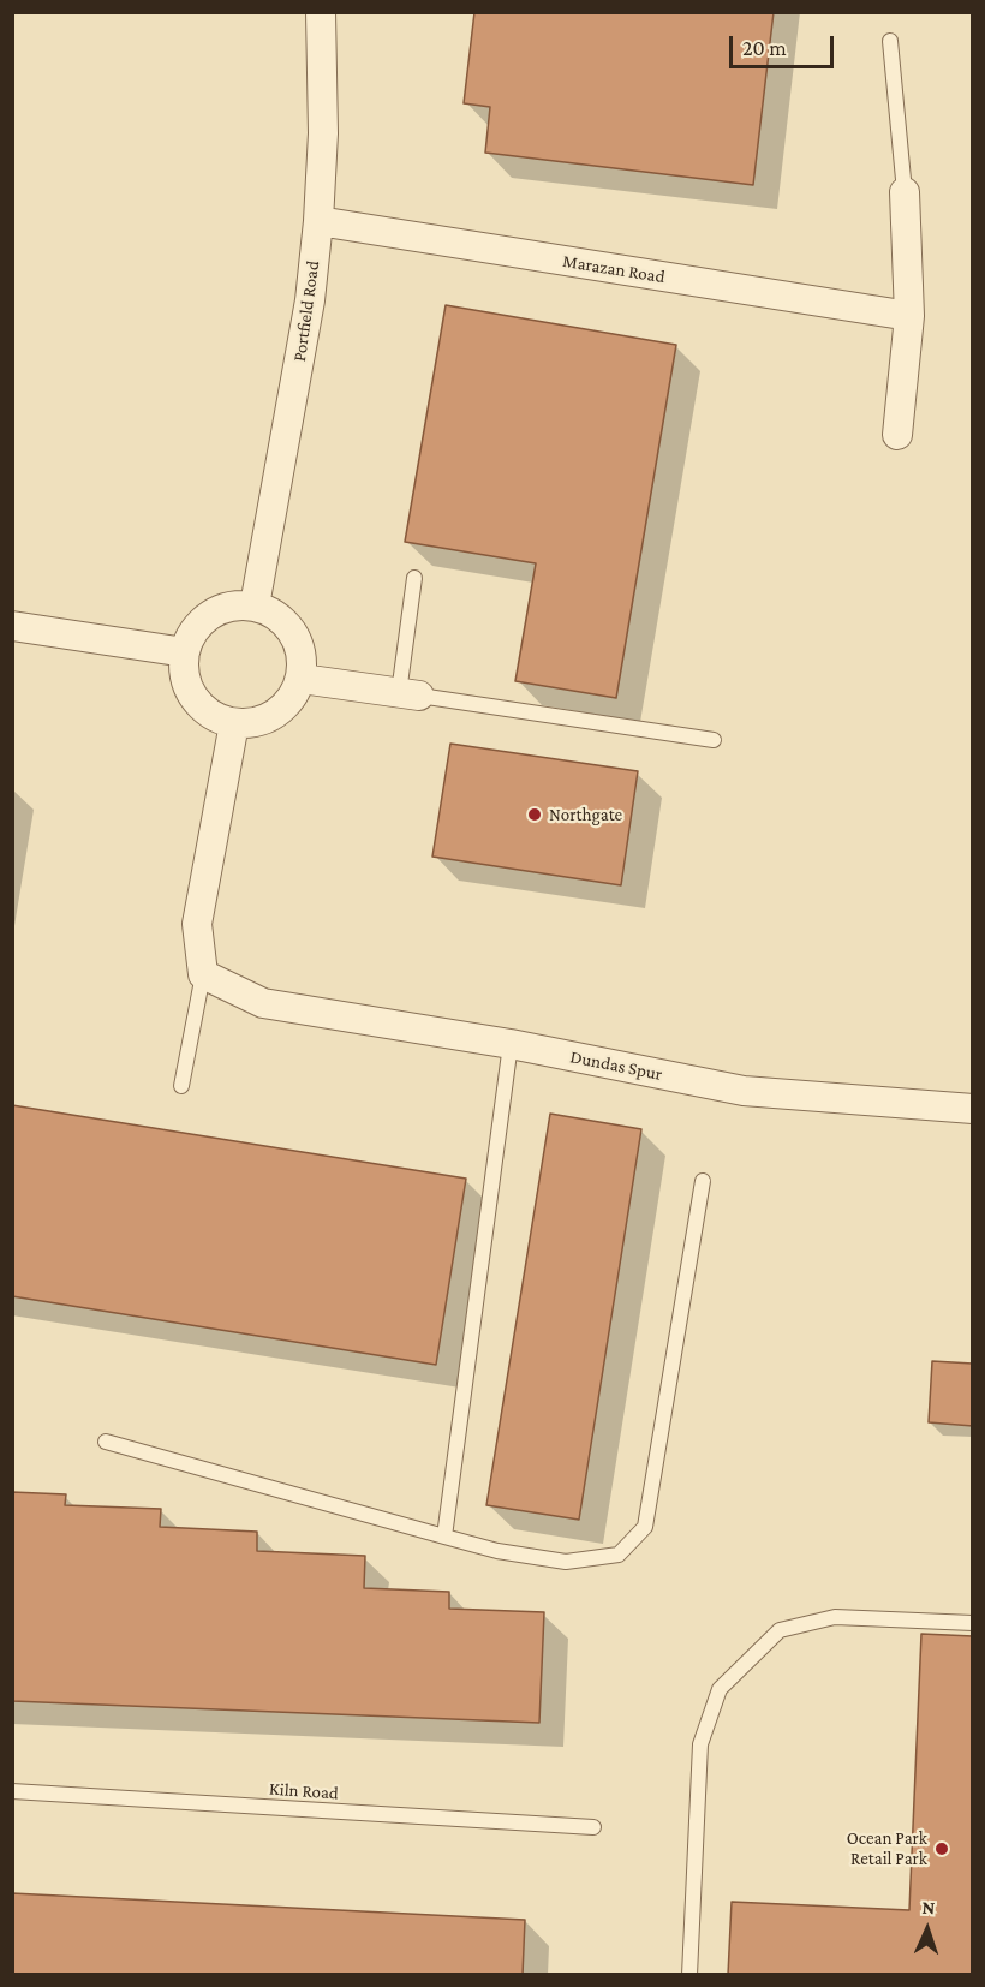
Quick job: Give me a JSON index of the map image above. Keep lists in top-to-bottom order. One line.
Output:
{"streets":{"street":["Marazan Road","Portfield Road","Dundas Spur"],"lane":["Kiln Road"]},"crossings":[["Marazan Road","Portfield Road"]],"places":["Northgate","Ocean Park Retail Park"],"scale_bar":"20 m","north":"top"}
